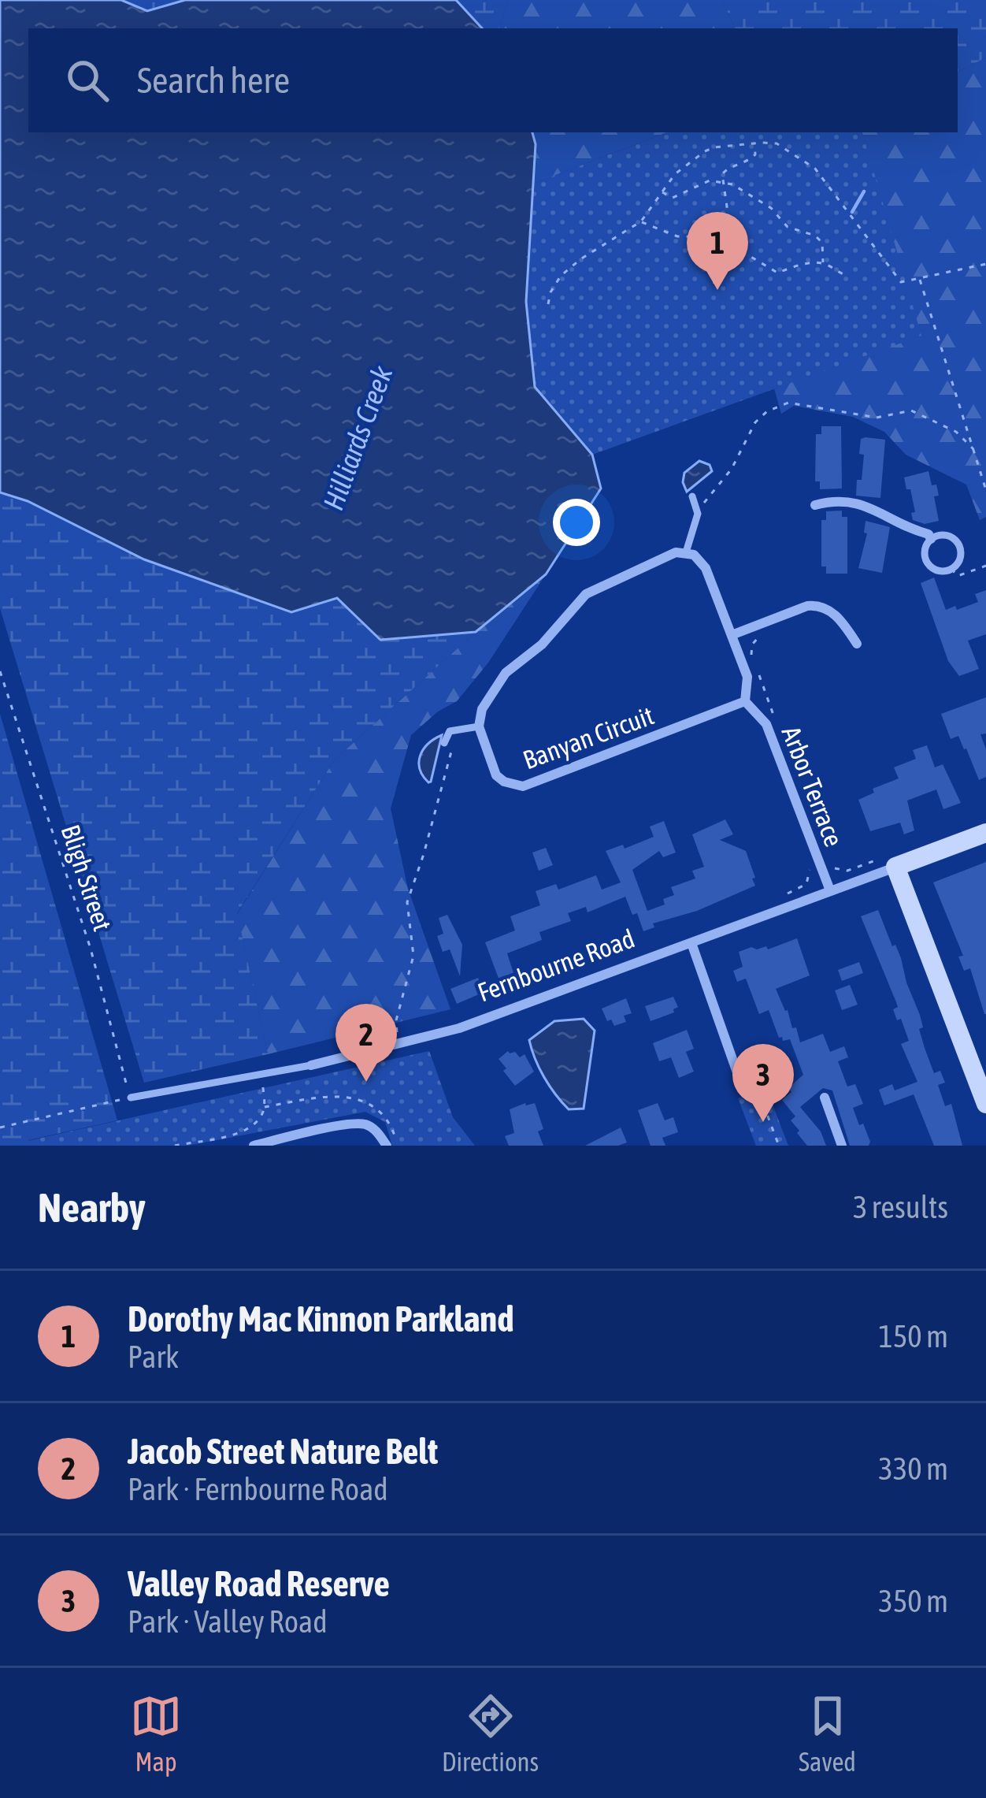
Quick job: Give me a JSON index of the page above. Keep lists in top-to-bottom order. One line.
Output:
{"streets":{"street":["Banyan Circuit","Arbor Terrace","Fernbourne Road"],"path":["Bligh Street"]},"crossings":[["Banyan Circuit","Arbor Terrace"],["Arbor Terrace","Fernbourne Road"],["Bligh Street","Fernbourne Road"]],"water":["Hilliards Creek"],"page":{"search":"Search here","pins":["1","2","3"],"heading":["Nearby","3 results"],"list":[{"mark":"1","name":"Dorothy Mac Kinnon Parkland","note":"Park","value":"150 m"},{"mark":"2","name":"Jacob Street Nature Belt","note":"Park · Fernbourne Road","value":"330 m"},{"mark":"3","name":"Valley Road Reserve","note":"Park · Valley Road","value":"350 m"}],"nav":["Map","Directions","Saved"]}}
